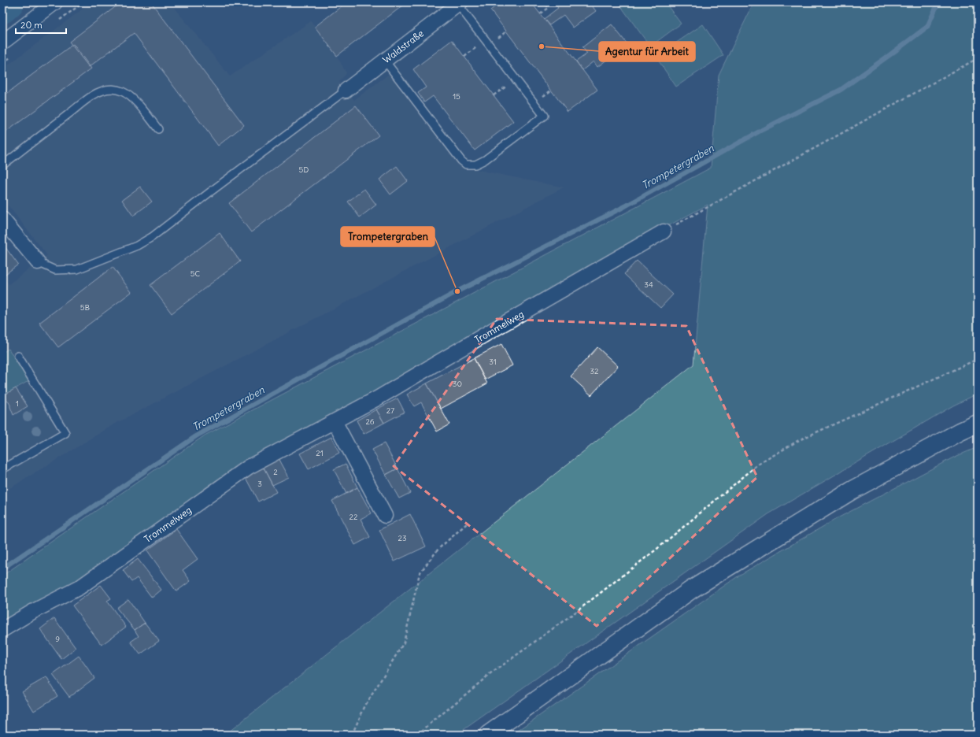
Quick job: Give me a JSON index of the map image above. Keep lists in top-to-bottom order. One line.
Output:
{"streets":{"street":["Waldstraße","Trommelweg"]},"water":["Trompetergraben"],"places":["Agentur für Arbeit","Trompetergraben"],"house_numbers":["15","5D","5C","34","5B","31","32","30","1","27","26","21","2","3","22","23","9"],"scale_bar":"20 m"}
